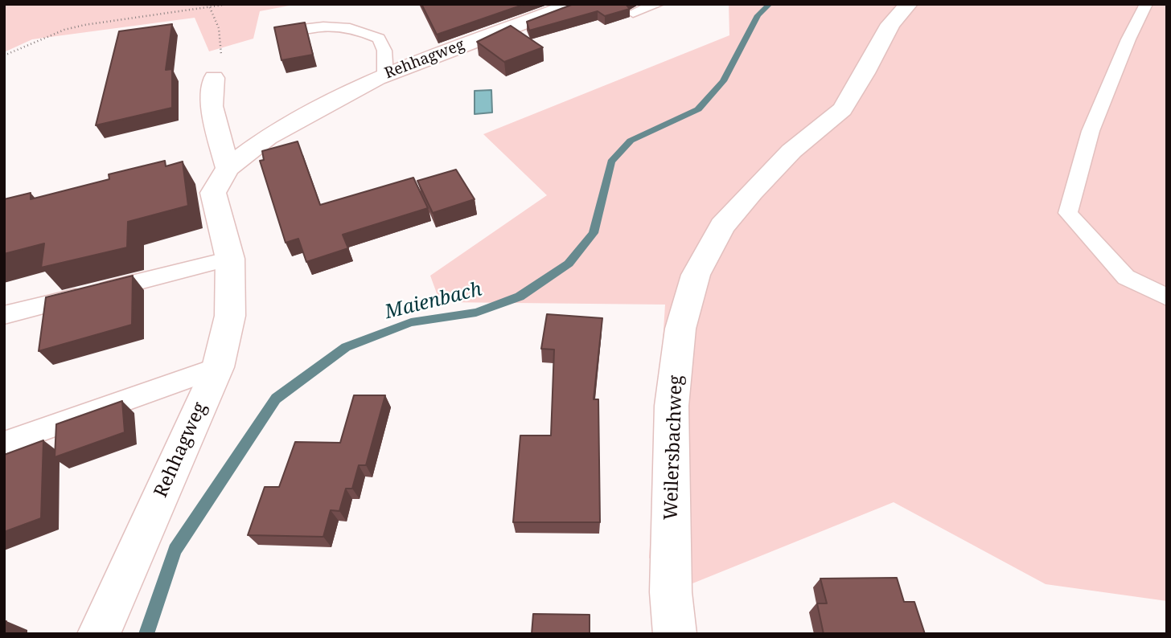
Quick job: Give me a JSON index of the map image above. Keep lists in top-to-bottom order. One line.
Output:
{"streets":{"street":["Rehhagweg","Weilersbachweg"]},"water":["Maienbach"]}
